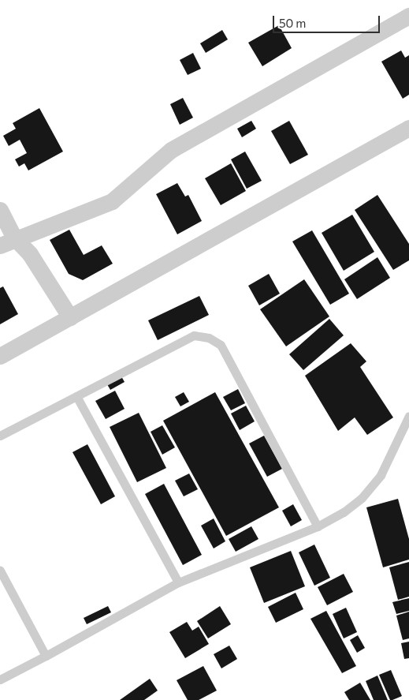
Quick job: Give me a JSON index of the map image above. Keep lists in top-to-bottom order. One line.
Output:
{"scale_bar":"50 m"}
